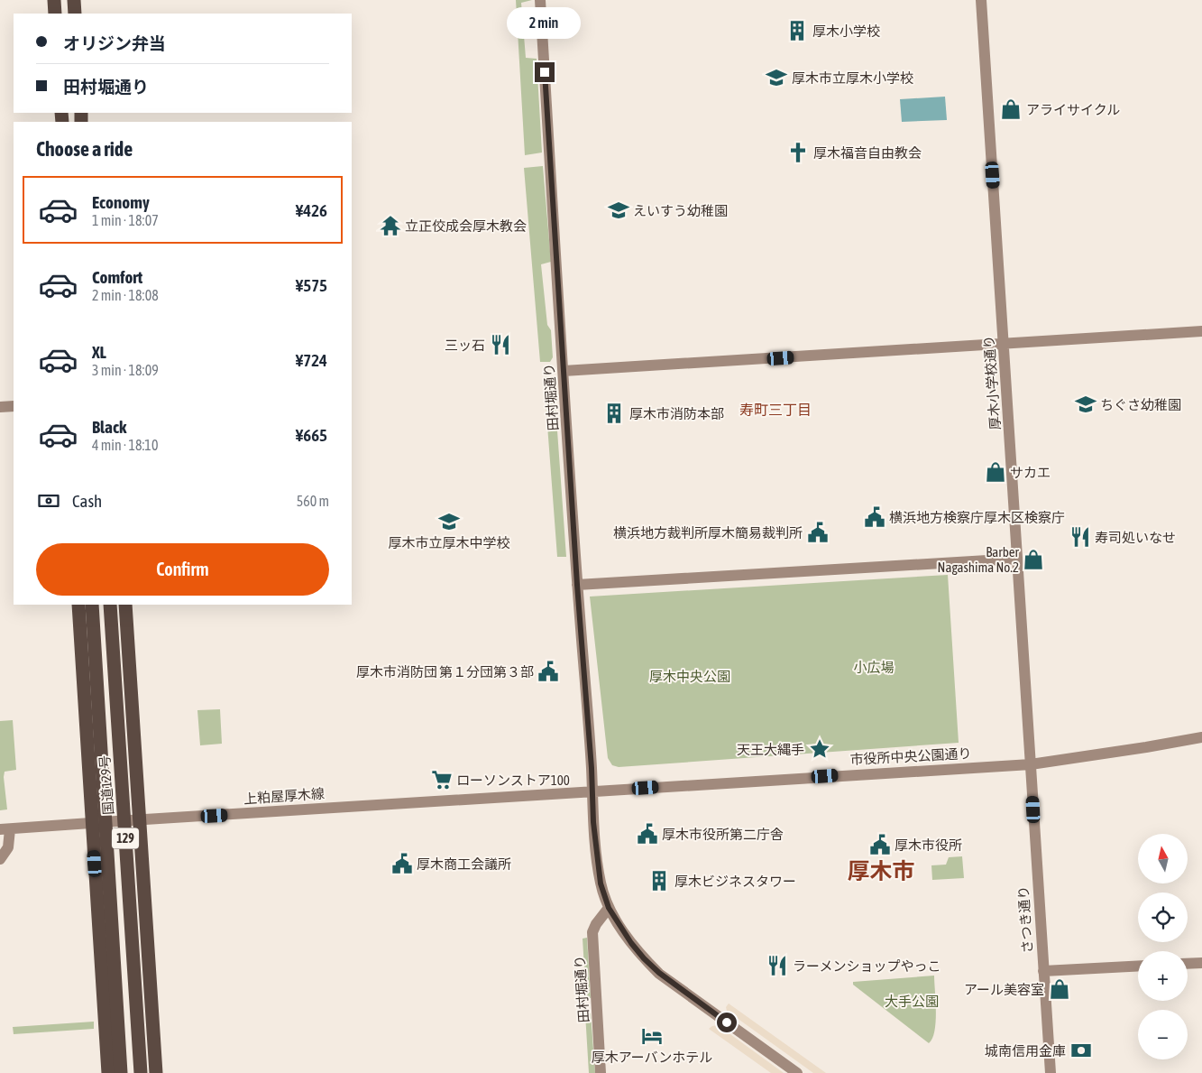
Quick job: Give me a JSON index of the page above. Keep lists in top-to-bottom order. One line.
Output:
{"streets":{"highway":["国道129号","129"],"street":["厚木小学校通り","田村堀通り","市役所中央公園通り","上粕屋厚木線","さつき通り"]},"crossings":[["厚木小学校通り","市役所中央公園通り"],["厚木小学校通り","さつき通り"],["田村堀通り","市役所中央公園通り"],["田村堀通り","上粕屋厚木線"],["市役所中央公園通り","上粕屋厚木線"],["市役所中央公園通り","さつき通り"],["上粕屋厚木線","129"]],"districts":["寿町三丁目","厚木市"],"parks":["小広場","厚木中央公園","大手公園"],"places":{"building":["厚木小学校","厚木市消防本部","厚木ビジネスタワー"],"school or university":["厚木市立厚木小学校","えいすう幼稚園","ちぐさ幼稚園","厚木市立厚木中学校"],"shop":["アライサイクル","サカエ","Barber Nagashima No.2","アール美容室"],"church":["厚木福音自由教会"],"temple":["立正佼成会厚木教会"],"restaurant":["三ッ石","寿司処いなせ","ラーメンショップやっこ"],"public building":["横浜地方検察庁厚木区検察庁","横浜地方裁判所厚木簡易裁判所","厚木市消防団 第１分団第３部","厚木市役所第二庁舎","厚木市役所","厚木商工会議所"],"place":["天王大縄手"],"supermarket":["ローソンストア100"],"hotel":["厚木アーバンホテル"],"bank":["城南信用金庫"]},"north":"top","page":{"bubble":"2 min","banner":["オリジン弁当","田村堀通り"],"heading":"Choose a ride","list":[{"name":"Economy","note":"1 min · 18:07","value":"¥426"},{"name":"Comfort","note":"2 min · 18:08","value":"¥575"},{"name":"XL","note":"3 min · 18:09","value":"¥724"},{"name":"Black","note":"4 min · 18:10","value":"¥665"}],"pay":["Cash","560 m"],"buttons":"Confirm","map_buttons":["+","−"]}}
